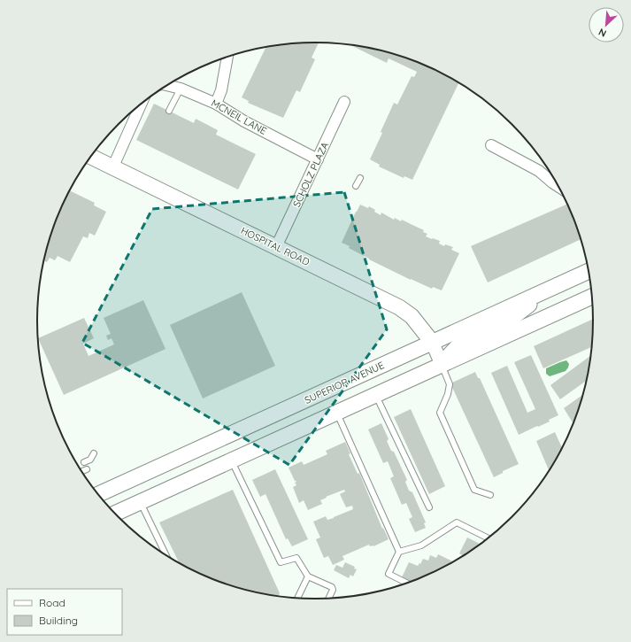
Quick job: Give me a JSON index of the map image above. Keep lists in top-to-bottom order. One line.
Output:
{"streets":{"main road":["HOSPITAL ROAD","SUPERIOR AVENUE"],"street":["MCNEIL LANE","SCHOLZ PLAZA"]},"crossings":[["MCNEIL LANE","SCHOLZ PLAZA"],["SCHOLZ PLAZA","HOSPITAL ROAD"],["HOSPITAL ROAD","SUPERIOR AVENUE"]],"legend":["Road","Building"],"north":"bottom left"}
